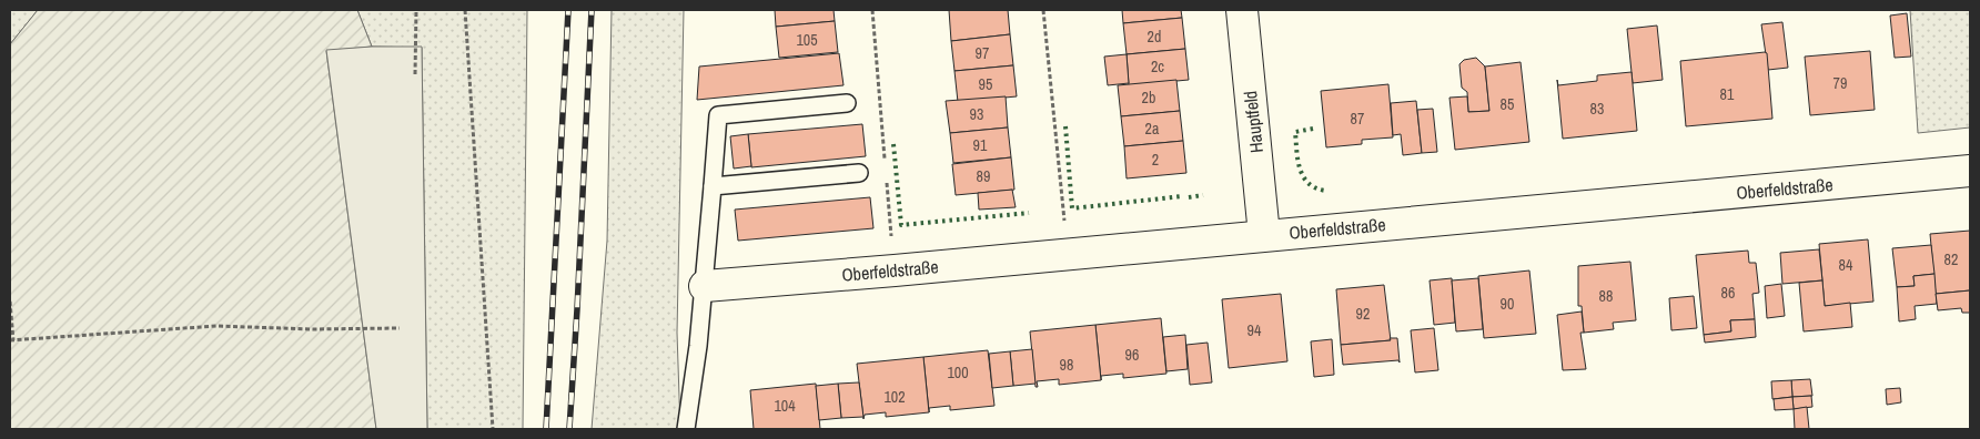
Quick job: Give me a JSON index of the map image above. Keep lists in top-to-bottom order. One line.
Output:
{"streets":{"street":["Hauptfeld","Oberfeldstraße"]},"crossings":[["Hauptfeld","Oberfeldstraße"]],"house_numbers":["2d","105","97","2c","79","95","81","2b","85","83","93","87","2a","91","2","89","82","84","86","88","90","92","94","96","98","100","102","104"]}
